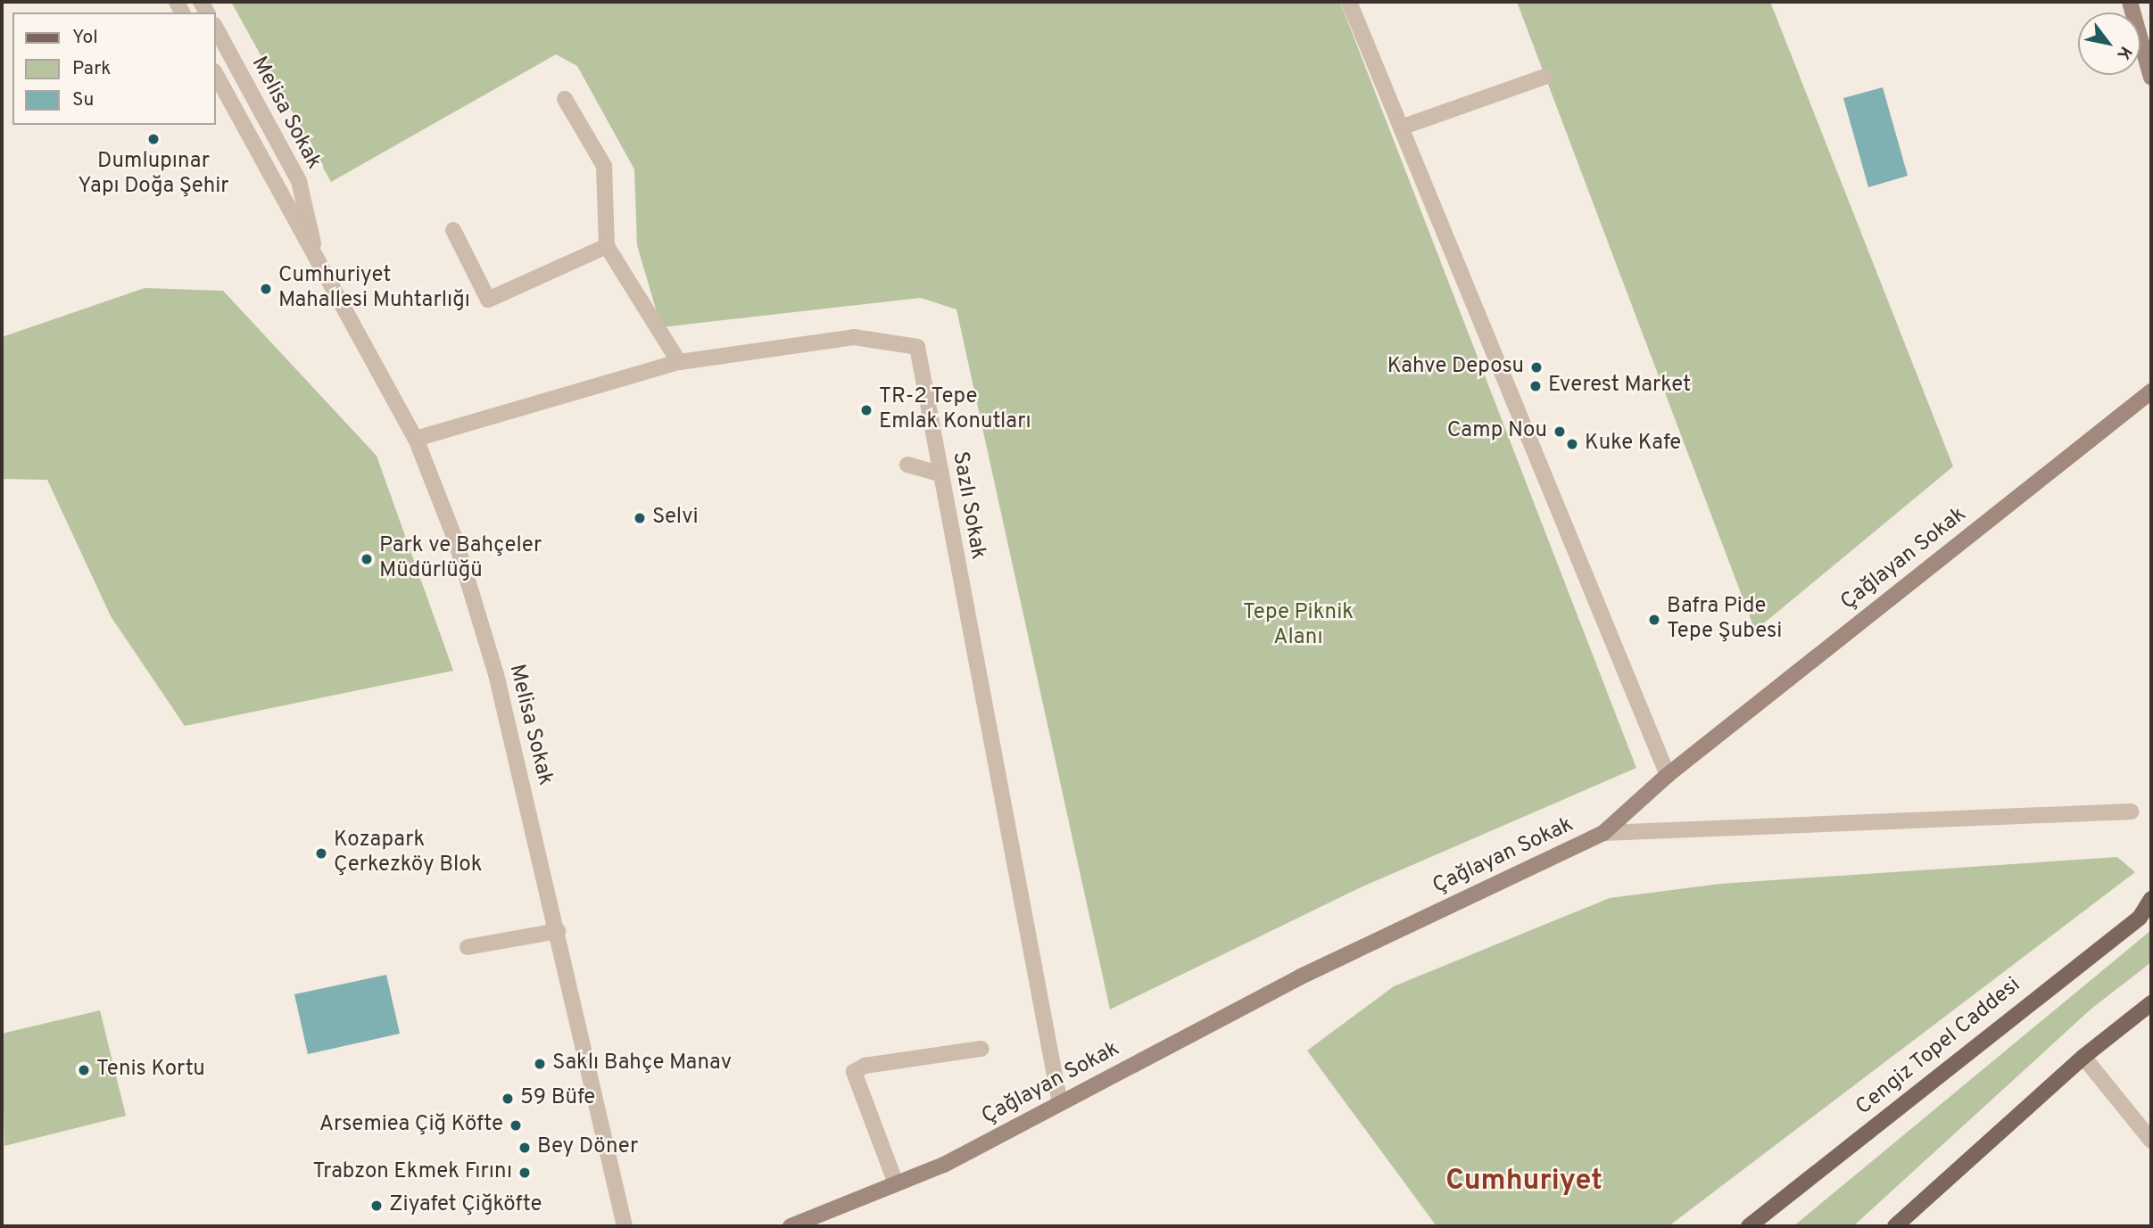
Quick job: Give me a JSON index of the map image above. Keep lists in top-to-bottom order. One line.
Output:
{"streets":{"main road":["Cengiz Topel Caddesi"],"street":["Melisa Sokak","Sazlı Sokak","Çağlayan Sokak"]},"crossings":[["Melisa Sokak","Sazlı Sokak"],["Sazlı Sokak","Çağlayan Sokak"]],"districts":["Cumhuriyet"],"parks":["Tepe Piknik Alanı"],"places":["Dumlupınar Yapı Doğa Şehir","Cumhuriyet Mahallesi Muhtarlığı","Kahve Deposu","Everest Market","TR-2 Tepe Emlak Konutları","Camp Nou","Kuke Kafe","Selvi","Park ve Bahçeler Müdürlüğü","Bafra Pide Tepe Şubesi","Kozapark Çerkezköy Blok","Saklı Bahçe Manav","Tenis Kortu","59 Büfe","Arsemiea Çiğ Köfte","Bey Döner","Trabzon Ekmek Fırını","Ziyafet Çiğköfte"],"legend":["Yol","Park","Su"],"north":"bottom right"}
